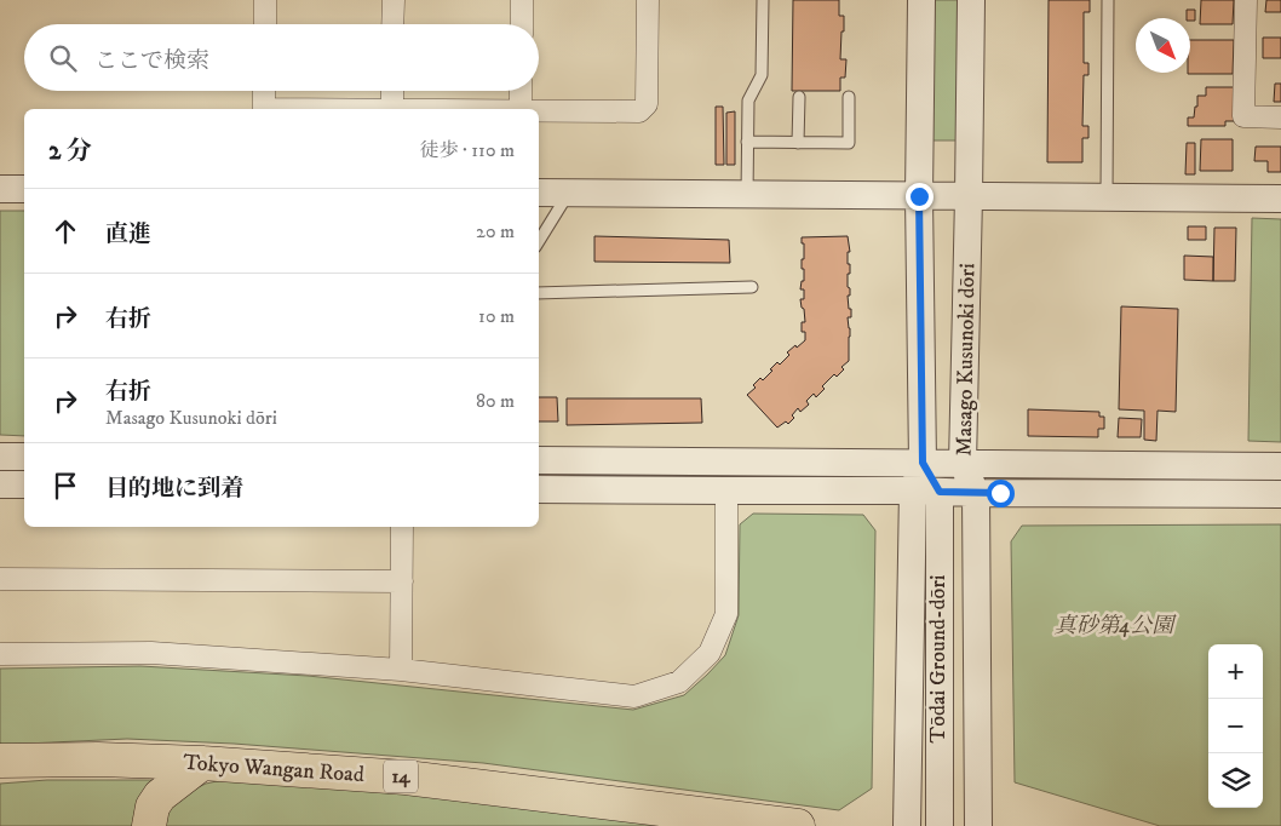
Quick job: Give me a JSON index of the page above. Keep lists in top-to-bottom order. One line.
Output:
{"streets":{"highway":["Tokyo Wangan Road","14"],"street":["Masago Kusunoki dōri","Tōdai Ground-dōri"]},"parks":["真砂第4公園"],"north":"bottom right","page":{"search":"ここで検索","heading":["2 分","徒歩 · 110 m"],"list":[["直進","20 m"],["右折","10 m"],["右折","Masago Kusunoki dōri","80 m"],"目的地に到着"],"map_buttons":["+","−"]}}
